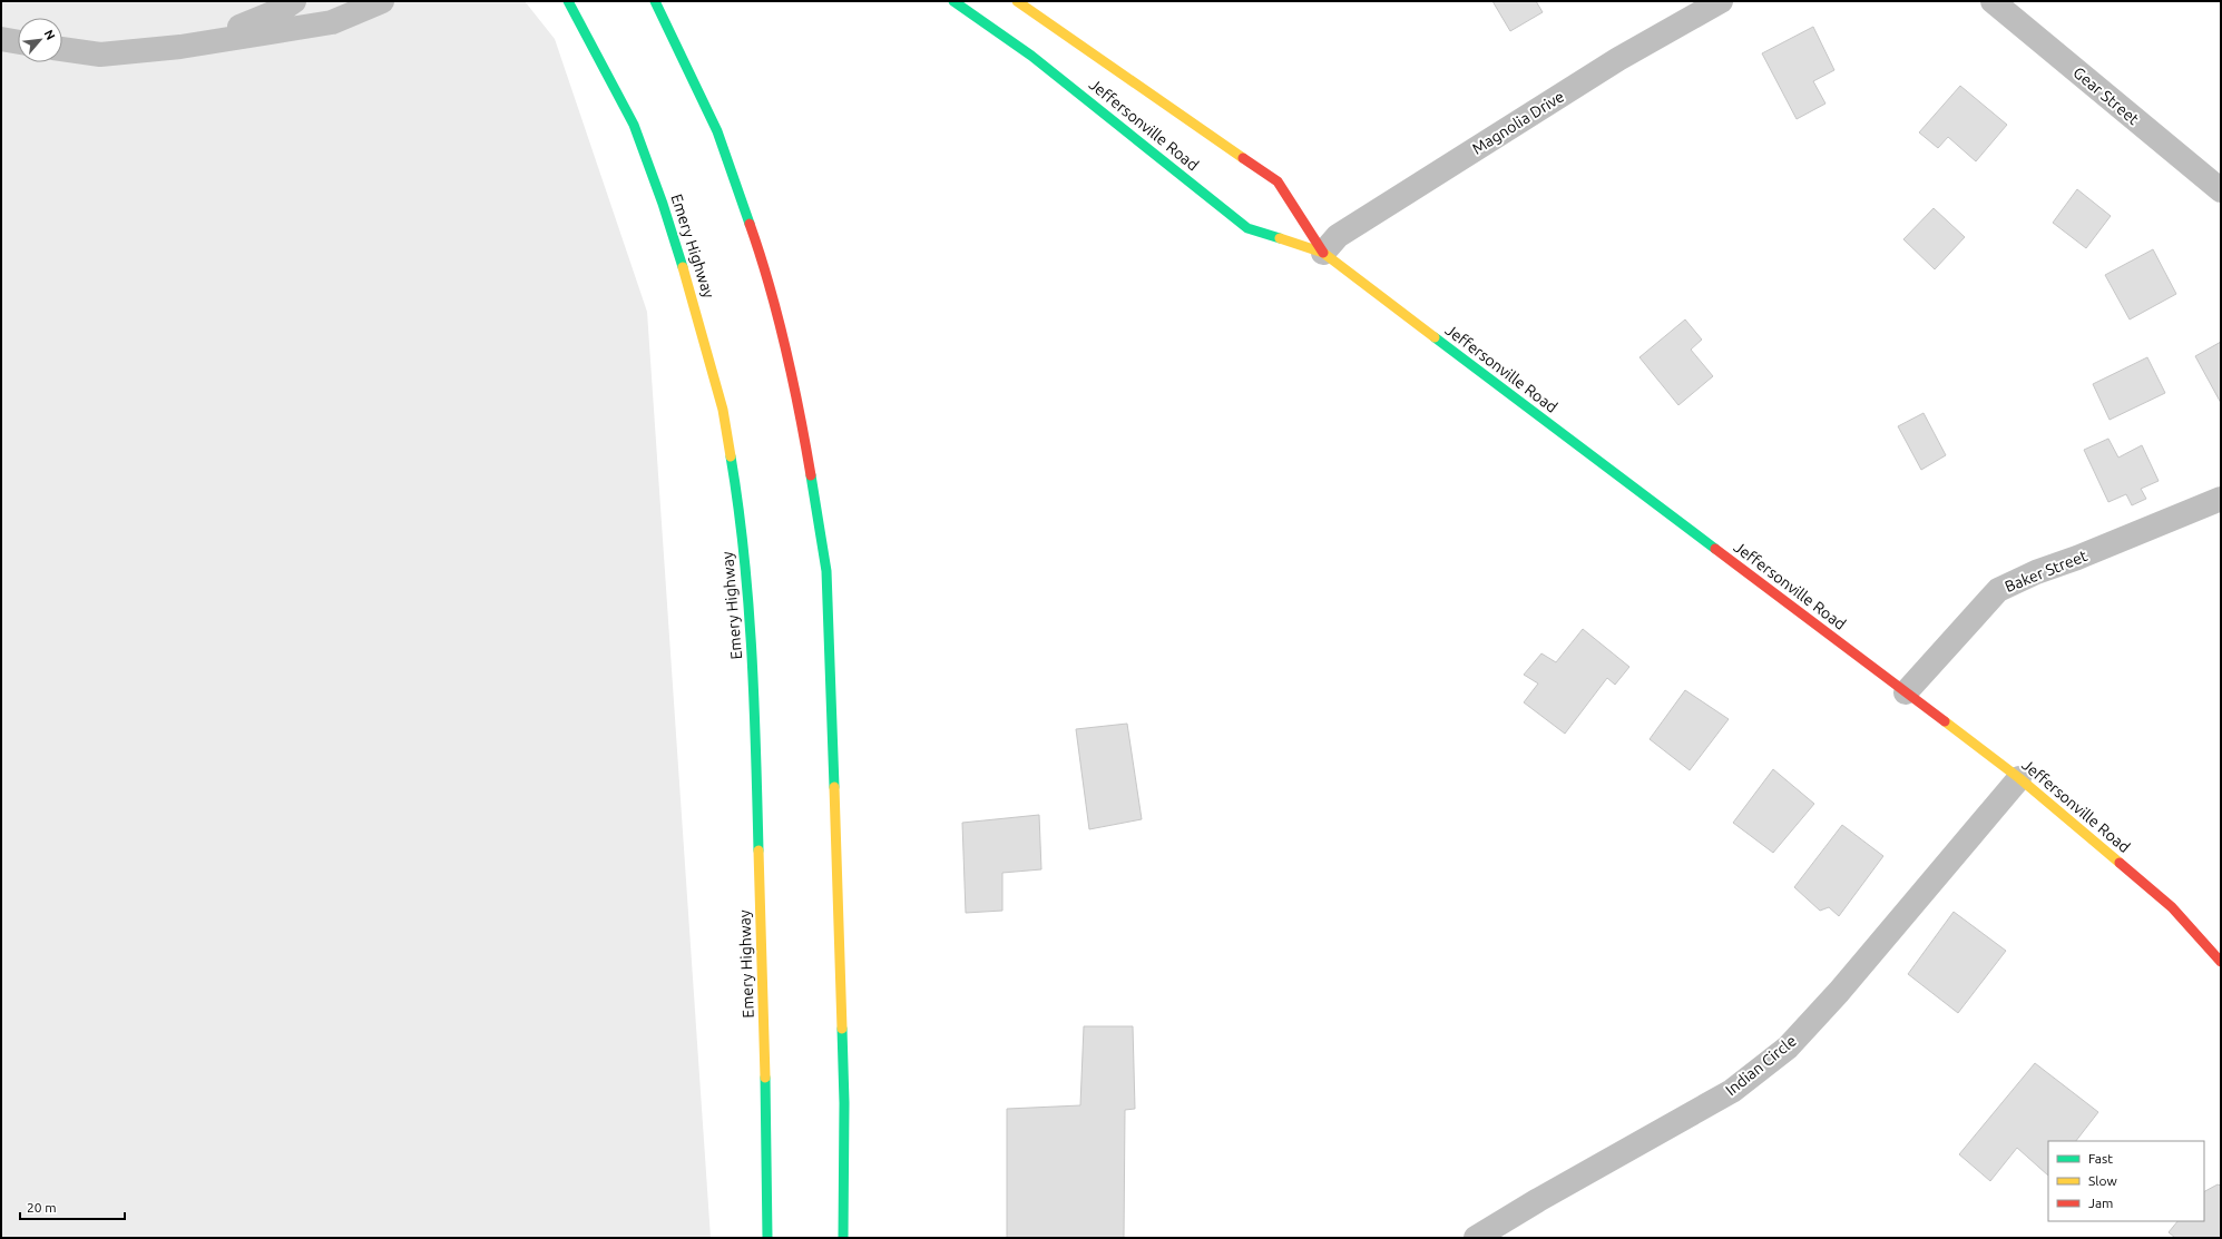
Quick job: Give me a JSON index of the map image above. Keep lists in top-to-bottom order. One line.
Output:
{"streets":{"main road":["Jeffersonville Road","Emery Highway"],"street":["Gear Street","Magnolia Drive","Baker Street","Indian Circle"]},"crossings":[["Magnolia Drive","Jeffersonville Road"],["Jeffersonville Road","Baker Street"],["Jeffersonville Road","Indian Circle"]],"legend":["Fast","Slow","Jam"],"scale_bar":"20 m","north":"top right"}
